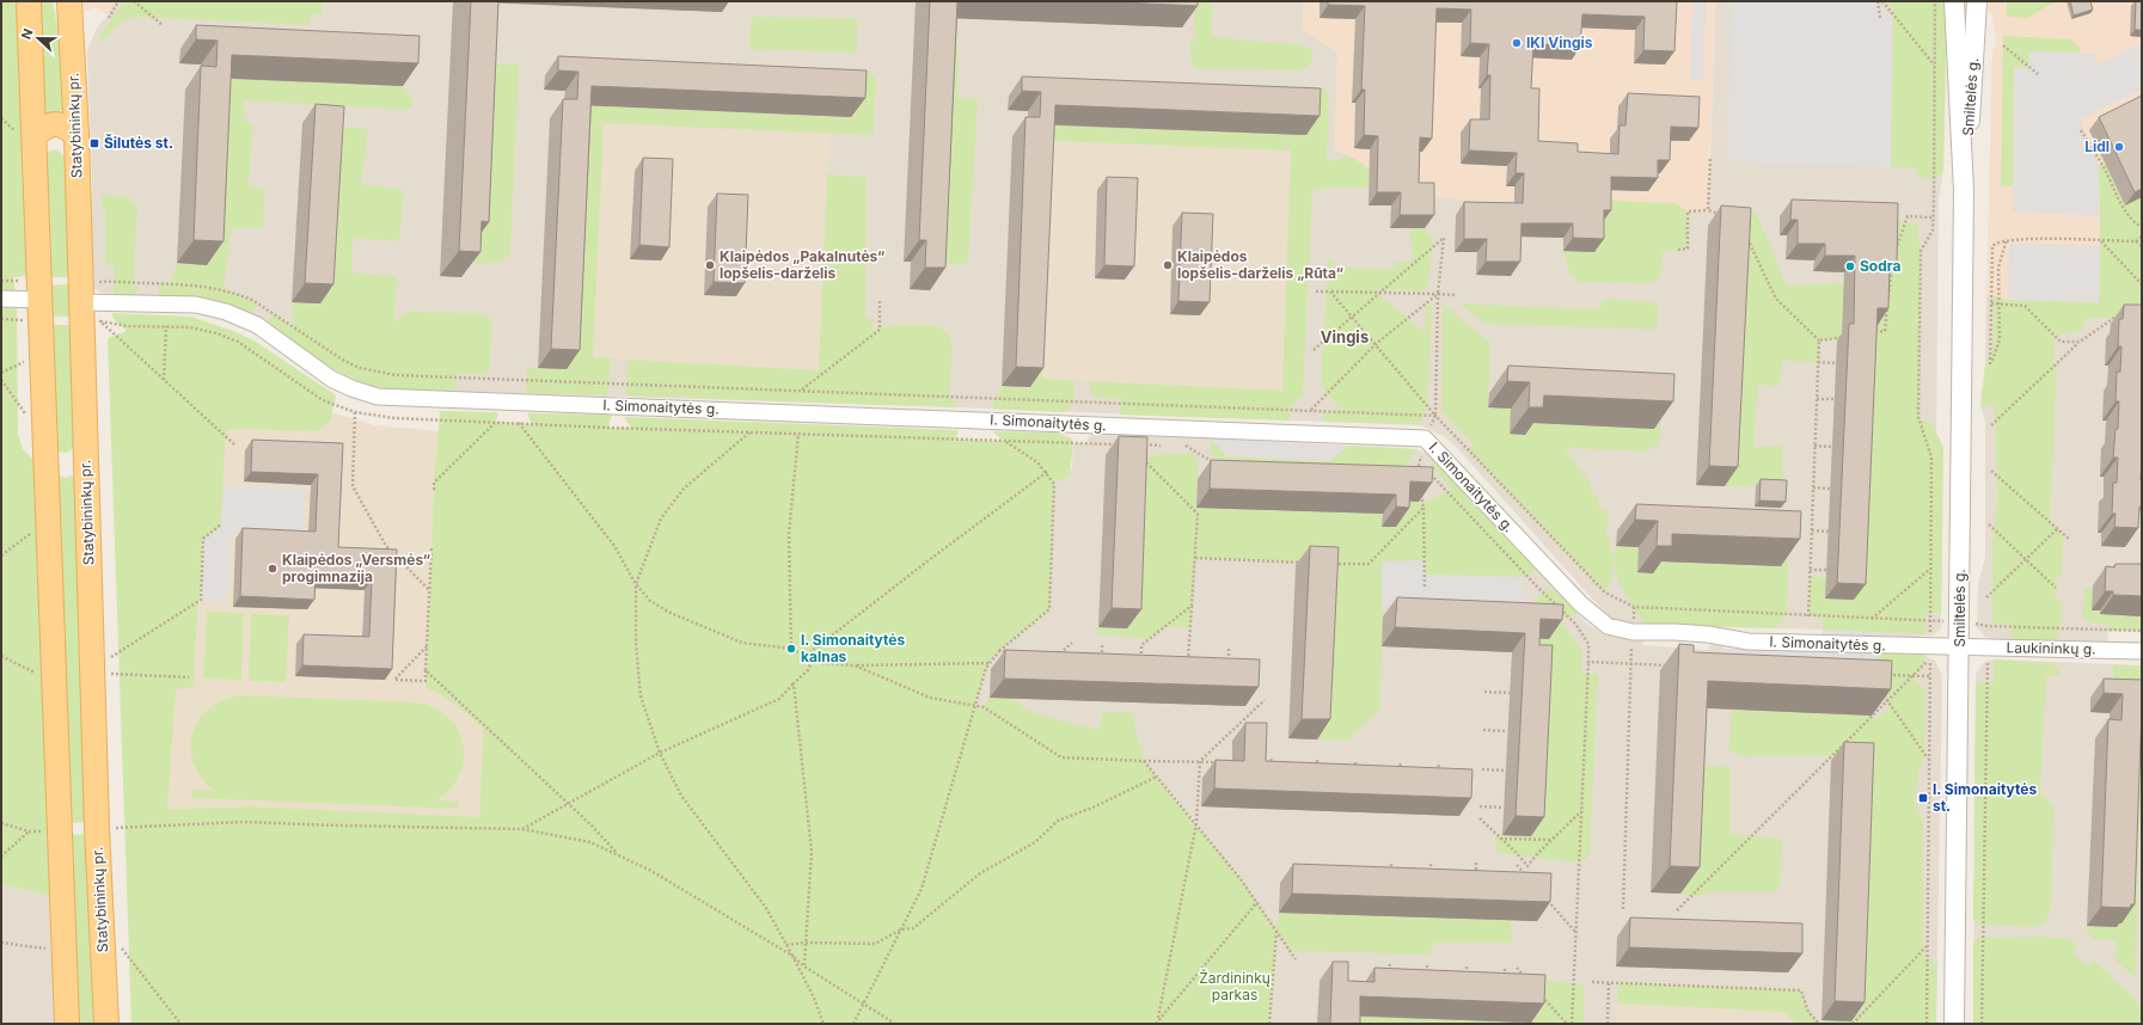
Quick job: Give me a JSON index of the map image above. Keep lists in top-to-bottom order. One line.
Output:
{"streets":{"main road":["Statybininkų pr."],"street":["Smiltelės g.","I. Simonaitytės g.","Laukininkų g."]},"crossings":[["Smiltelės g.","I. Simonaitytės g."],["Smiltelės g.","Laukininkų g."],["Statybininkų pr.","I. Simonaitytės g."],["I. Simonaitytės g.","Laukininkų g."]],"districts":["Vingis"],"parks":["Žardininkų parkas"],"places":{"other":["IKI Vingis","Lidl","Klaipėdos „Pakalnutės“ lopšelis-darželis","Klaipėdos lopšelis-darželis „Rūta“","Sodra","Klaipėdos „Versmės“ progimnazija","I. Simonaitytės kalnas"],"transit":["Šilutės st.","I. Simonaitytės st."]},"north":"left"}
